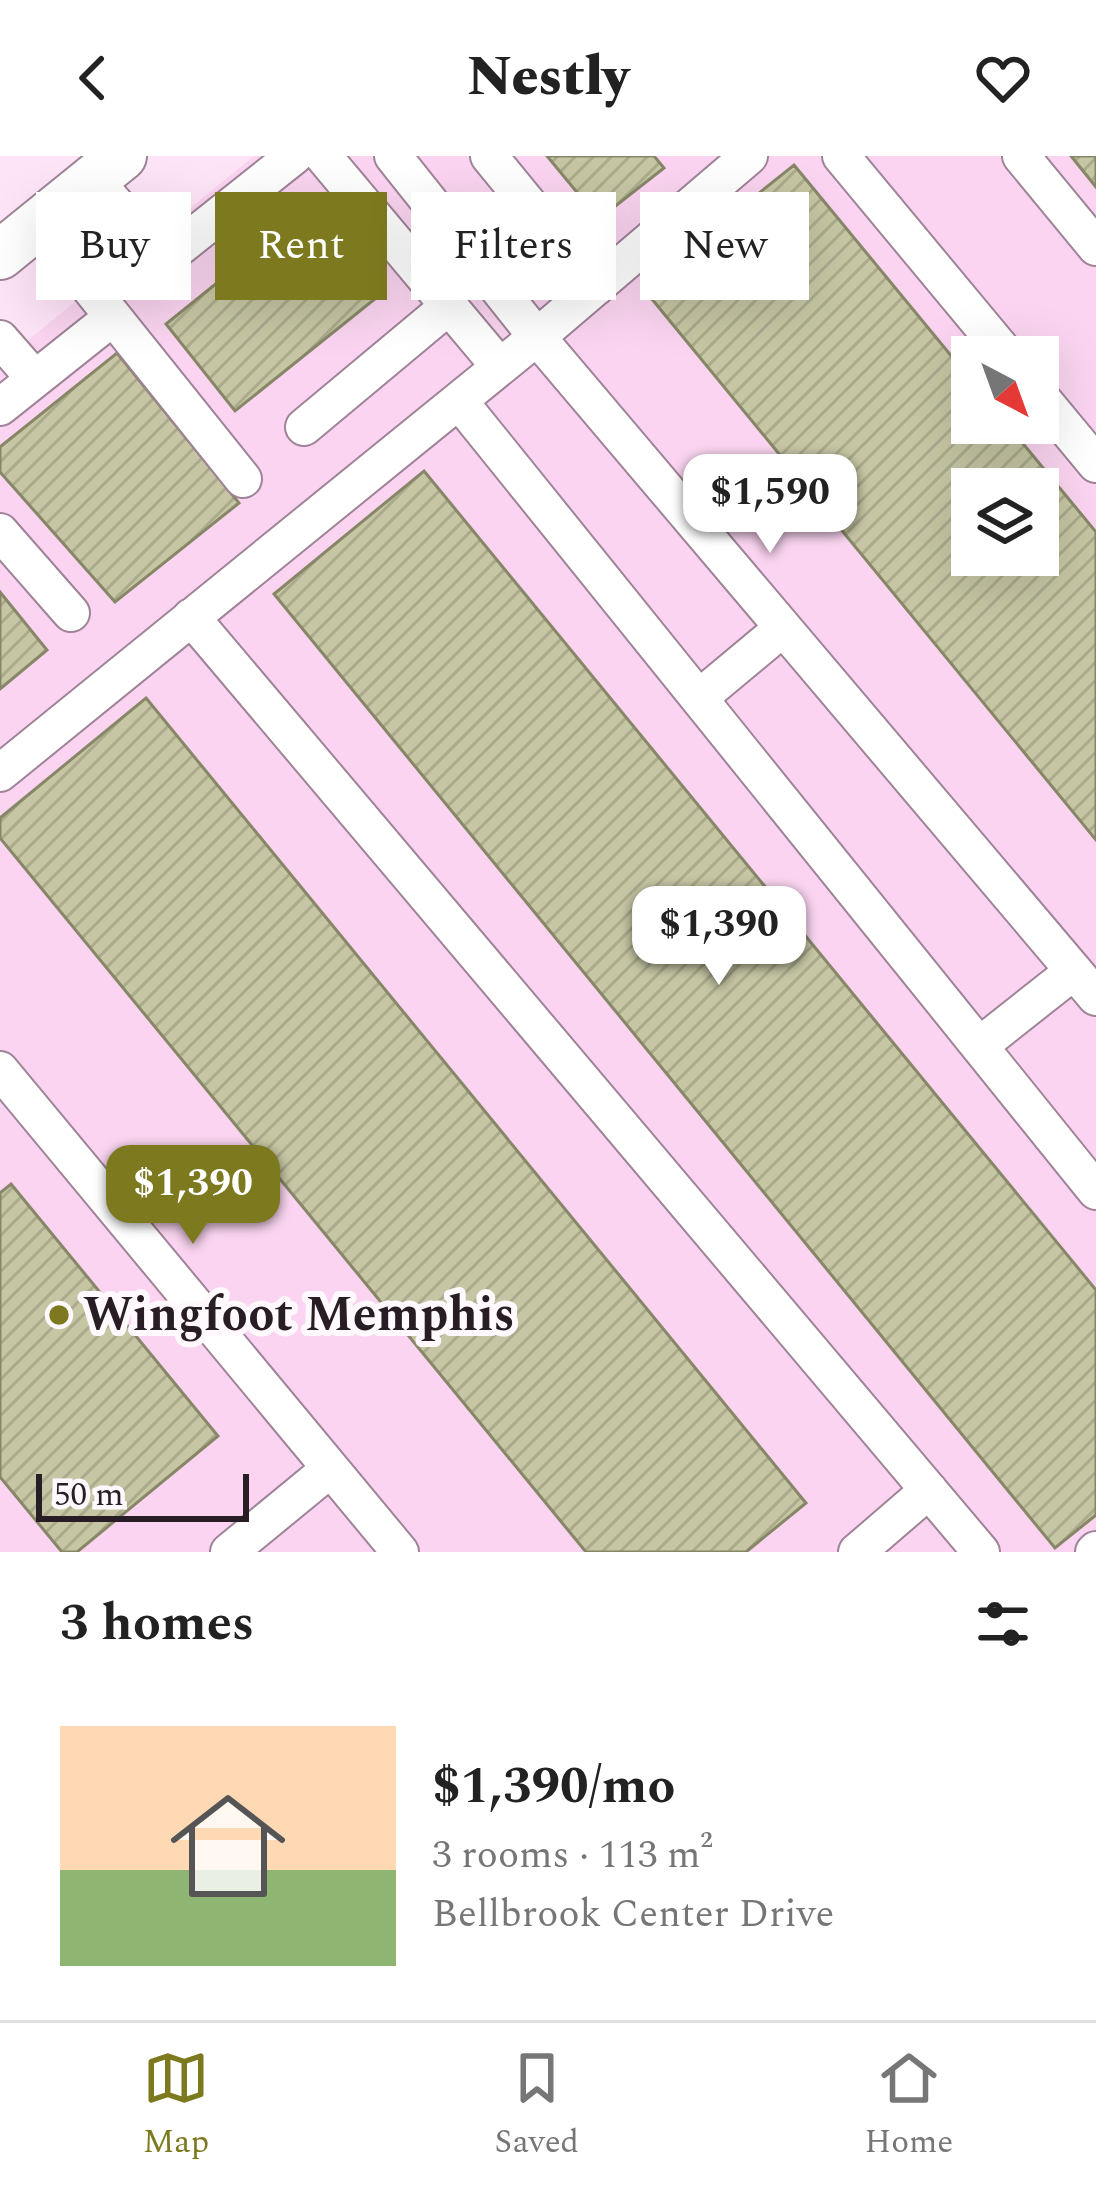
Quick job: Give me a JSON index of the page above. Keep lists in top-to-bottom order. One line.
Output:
{"places":["Wingfoot Memphis"],"scale_bar":"50 m","north":"bottom right","page":{"header":"Nestly","chip":["Buy","Rent","Filters","New"],"price":["$1,590","$1,390","$1,390"],"scale":"50 m","heading":"3 homes","list":[{"name":"$1,390/mo","note":"3 rooms · 113 m² · Bellbrook Center Drive"}],"tabs":["Map","Saved","Home"]}}
